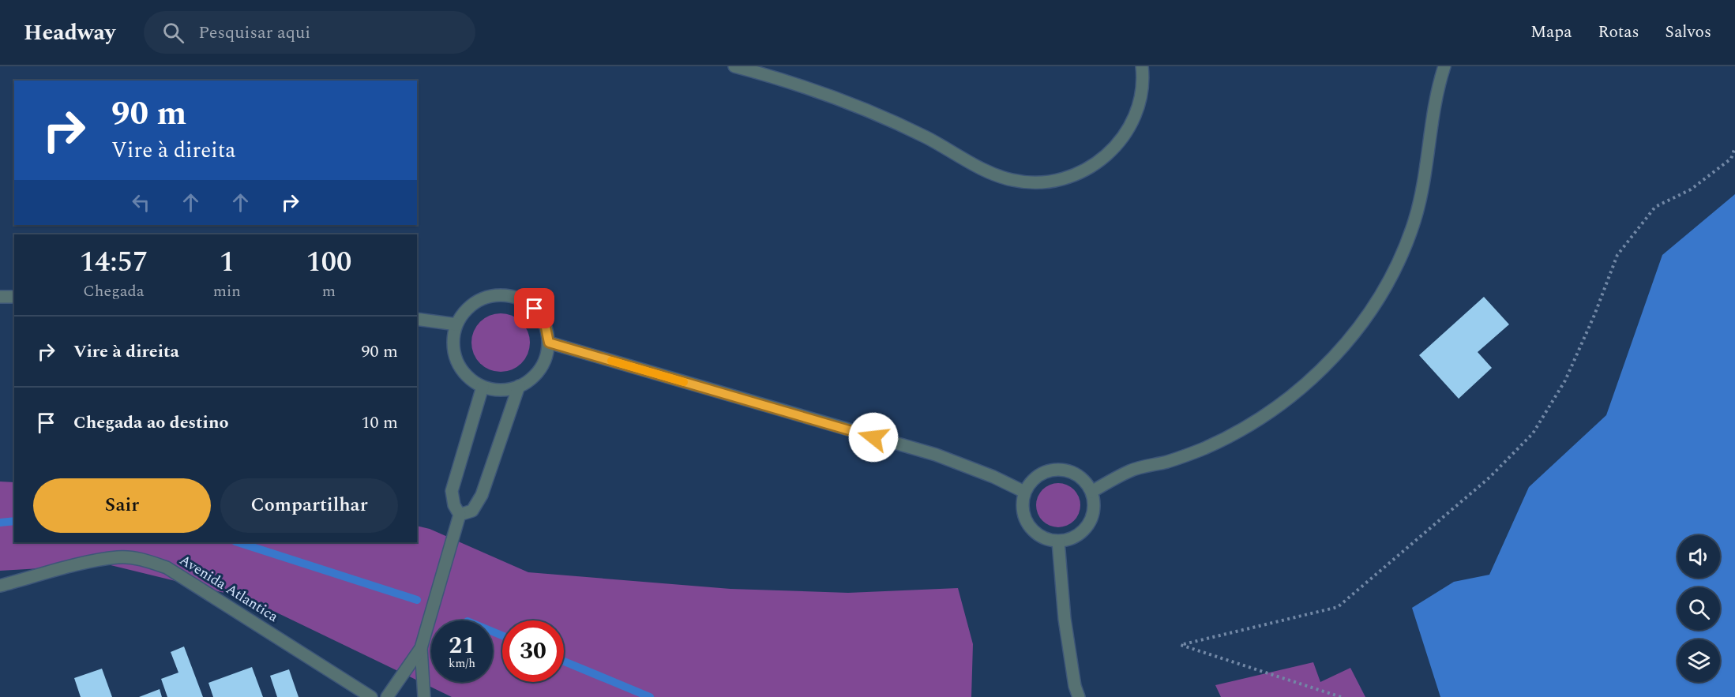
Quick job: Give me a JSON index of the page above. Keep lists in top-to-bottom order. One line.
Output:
{"streets":{"street":["Avenida Atlantica"]},"page":{"header":"Headway","search":"Pesquisar aqui","nav":["Mapa","Rotas","Salvos"],"turn":["90 m","Vire à direita"],"eta":["14:57","Chegada","1","min","100","m"],"list":[{"name":"Vire à direita","value":"90 m"},{"name":"Chegada ao destino","value":"10 m"}],"buttons":["Sair","Compartilhar"],"speed":"21 km/h","limit":"30"}}
